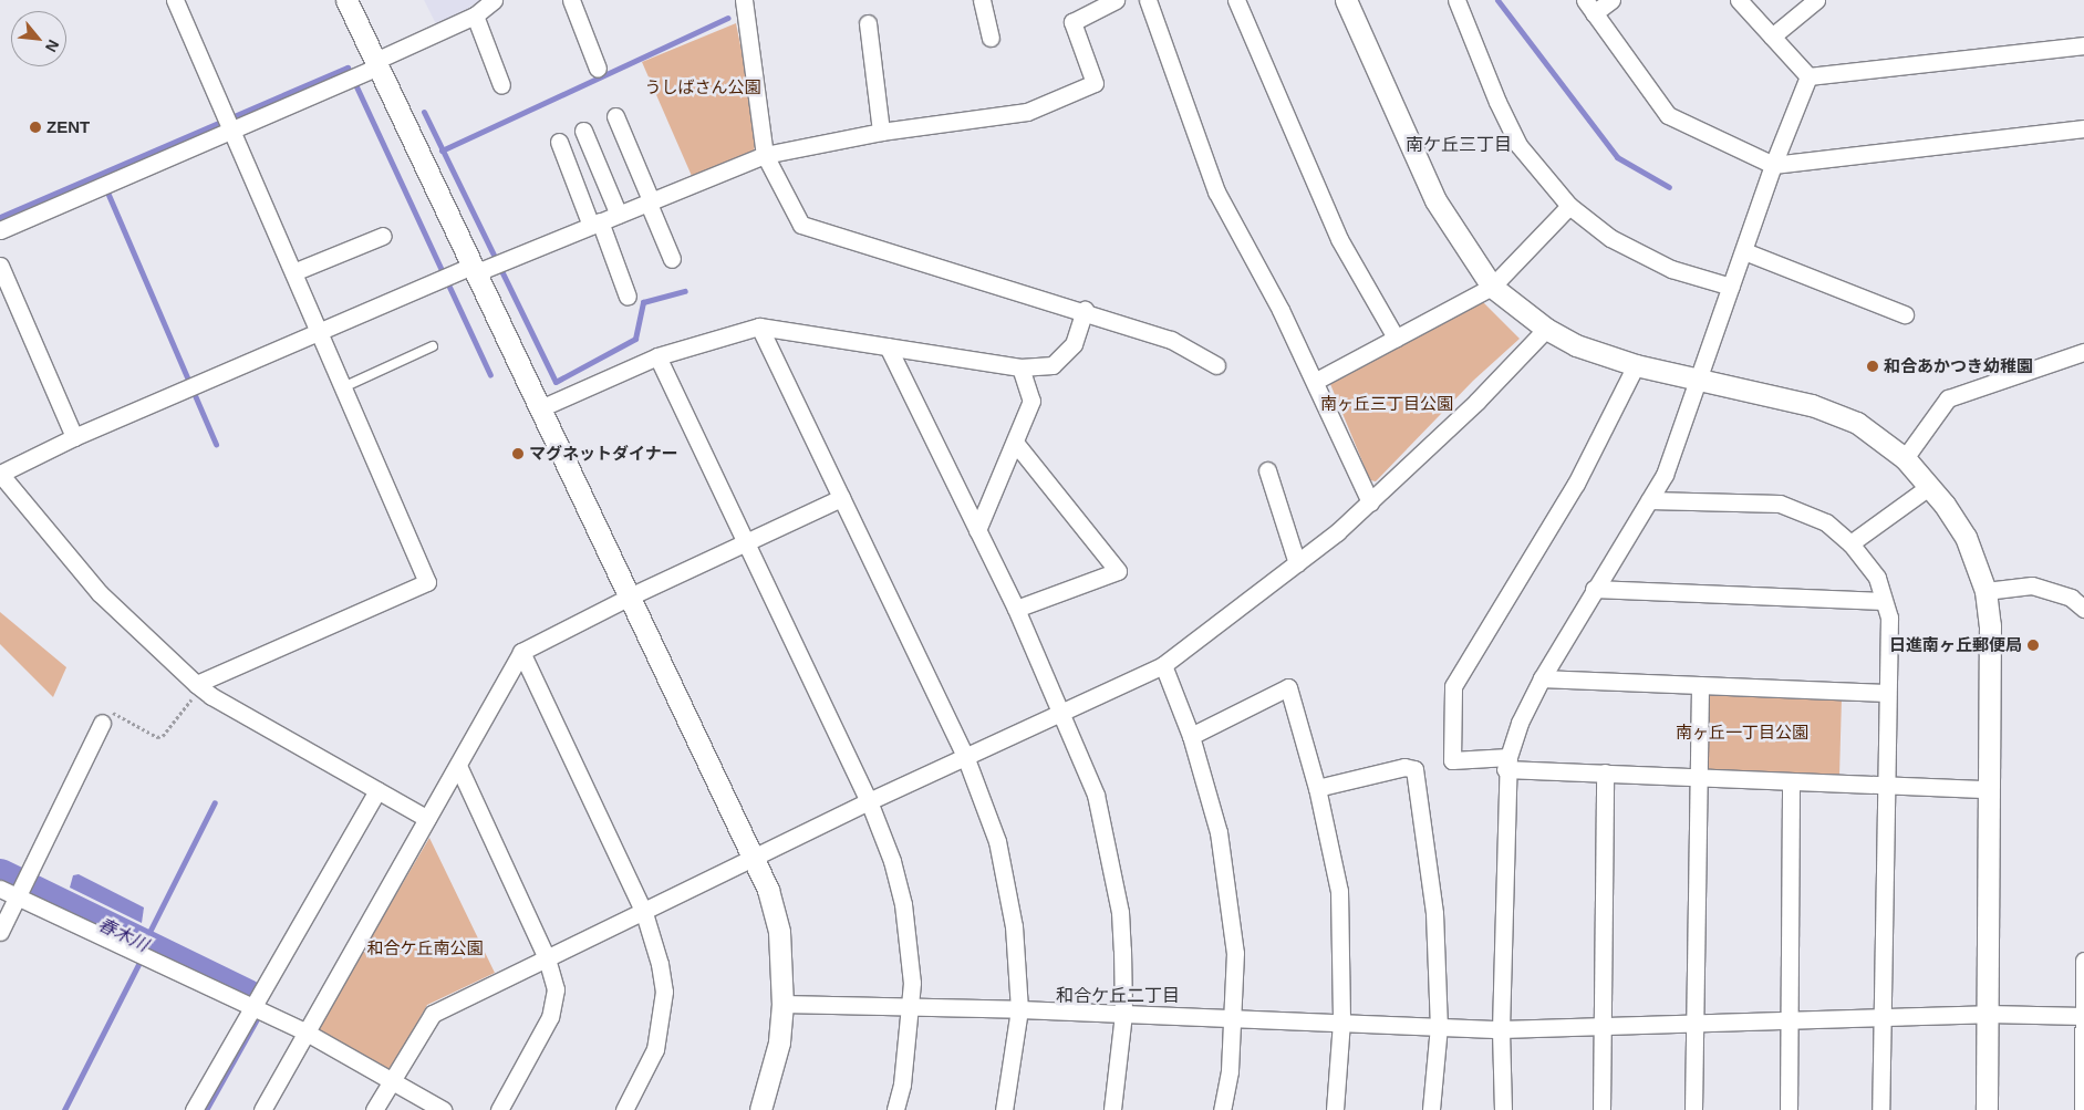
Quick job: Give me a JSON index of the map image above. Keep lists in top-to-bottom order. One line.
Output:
{"districts":["南ケ丘三丁目","和合ケ丘二丁目"],"water":["春木川"],"parks":["うしばさん公園","南ヶ丘三丁目公園","南ヶ丘一丁目公園","和合ケ丘南公園"],"places":["ZENT","和合あかつき幼稚園","マグネットダイナー","日進南ヶ丘郵便局"],"north":"bottom right"}
